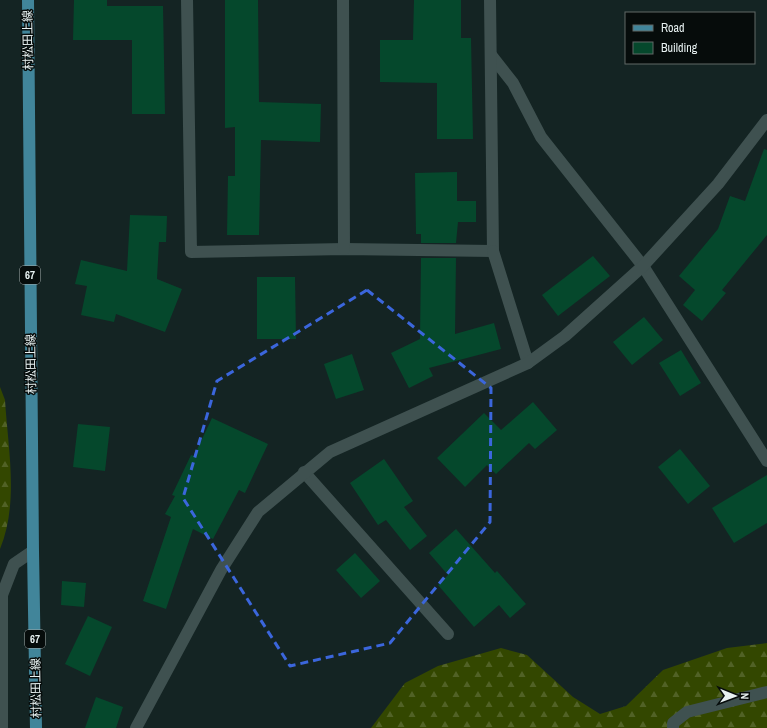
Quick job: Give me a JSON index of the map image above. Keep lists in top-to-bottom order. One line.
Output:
{"streets":{"main road":["村松田上線","67"]},"legend":["Road","Building"],"north":"right"}
